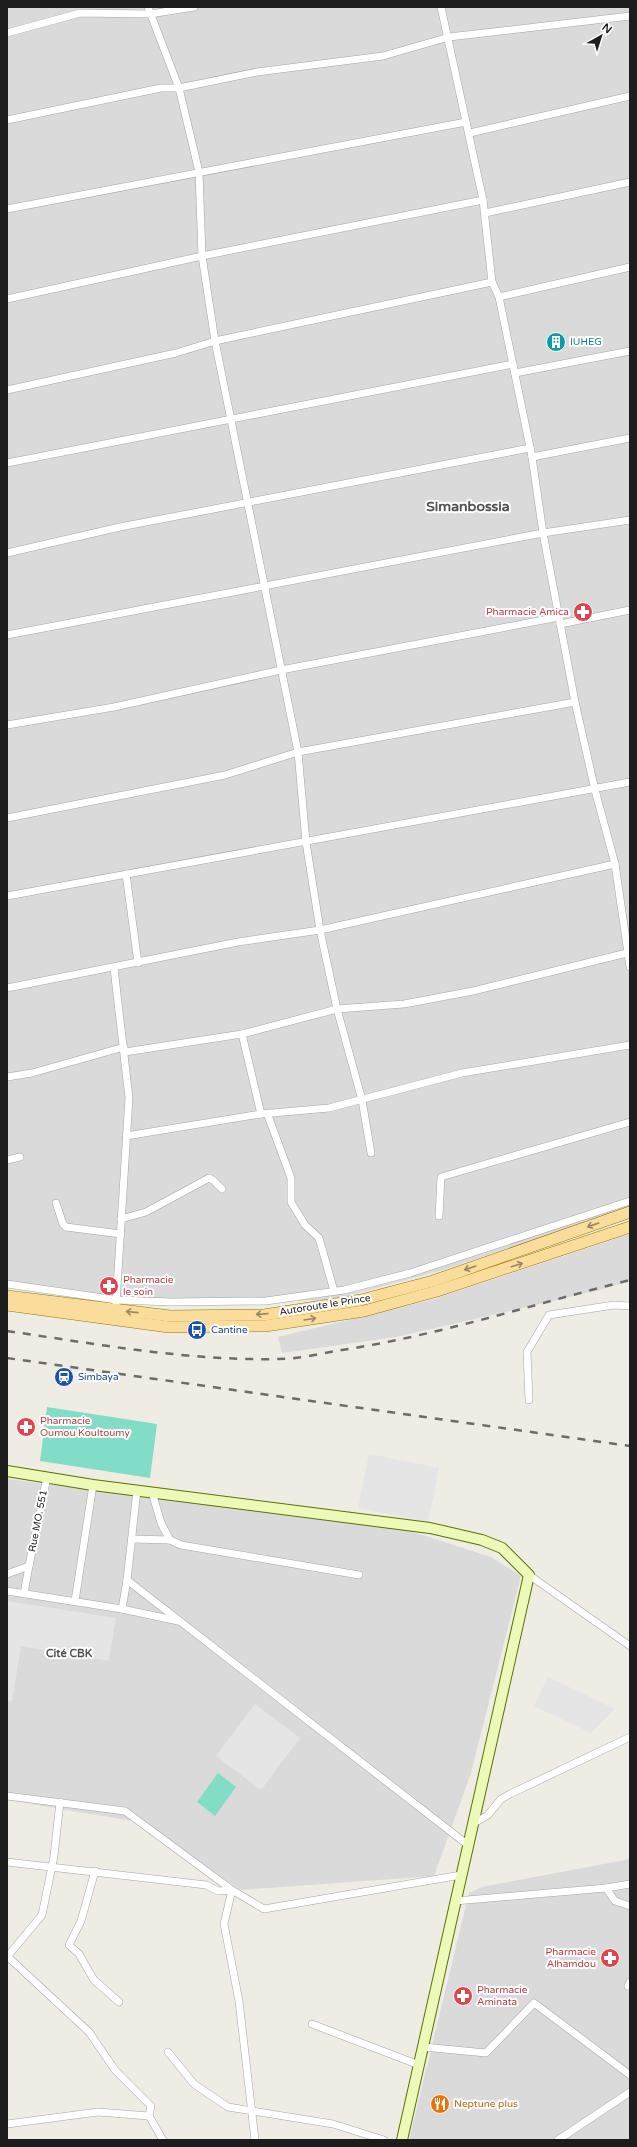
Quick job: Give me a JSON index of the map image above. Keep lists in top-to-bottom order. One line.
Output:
{"streets":{"main road":["Autoroute le Prince"],"street":["Rue MO. 551"]},"districts":["Simanbossia","Cité CBK"],"places":{"building":["IUHEG"],"pharmacy":["Pharmacie Amica","Pharmacie le soin","Pharmacie Oumou Koultoumy","Pharmacie Alhamdou","Pharmacie Aminata"],"bus stop":["Cantine"],"station":["Simbaya"],"restaurant":["Neptune plus"]},"north":"top right"}
